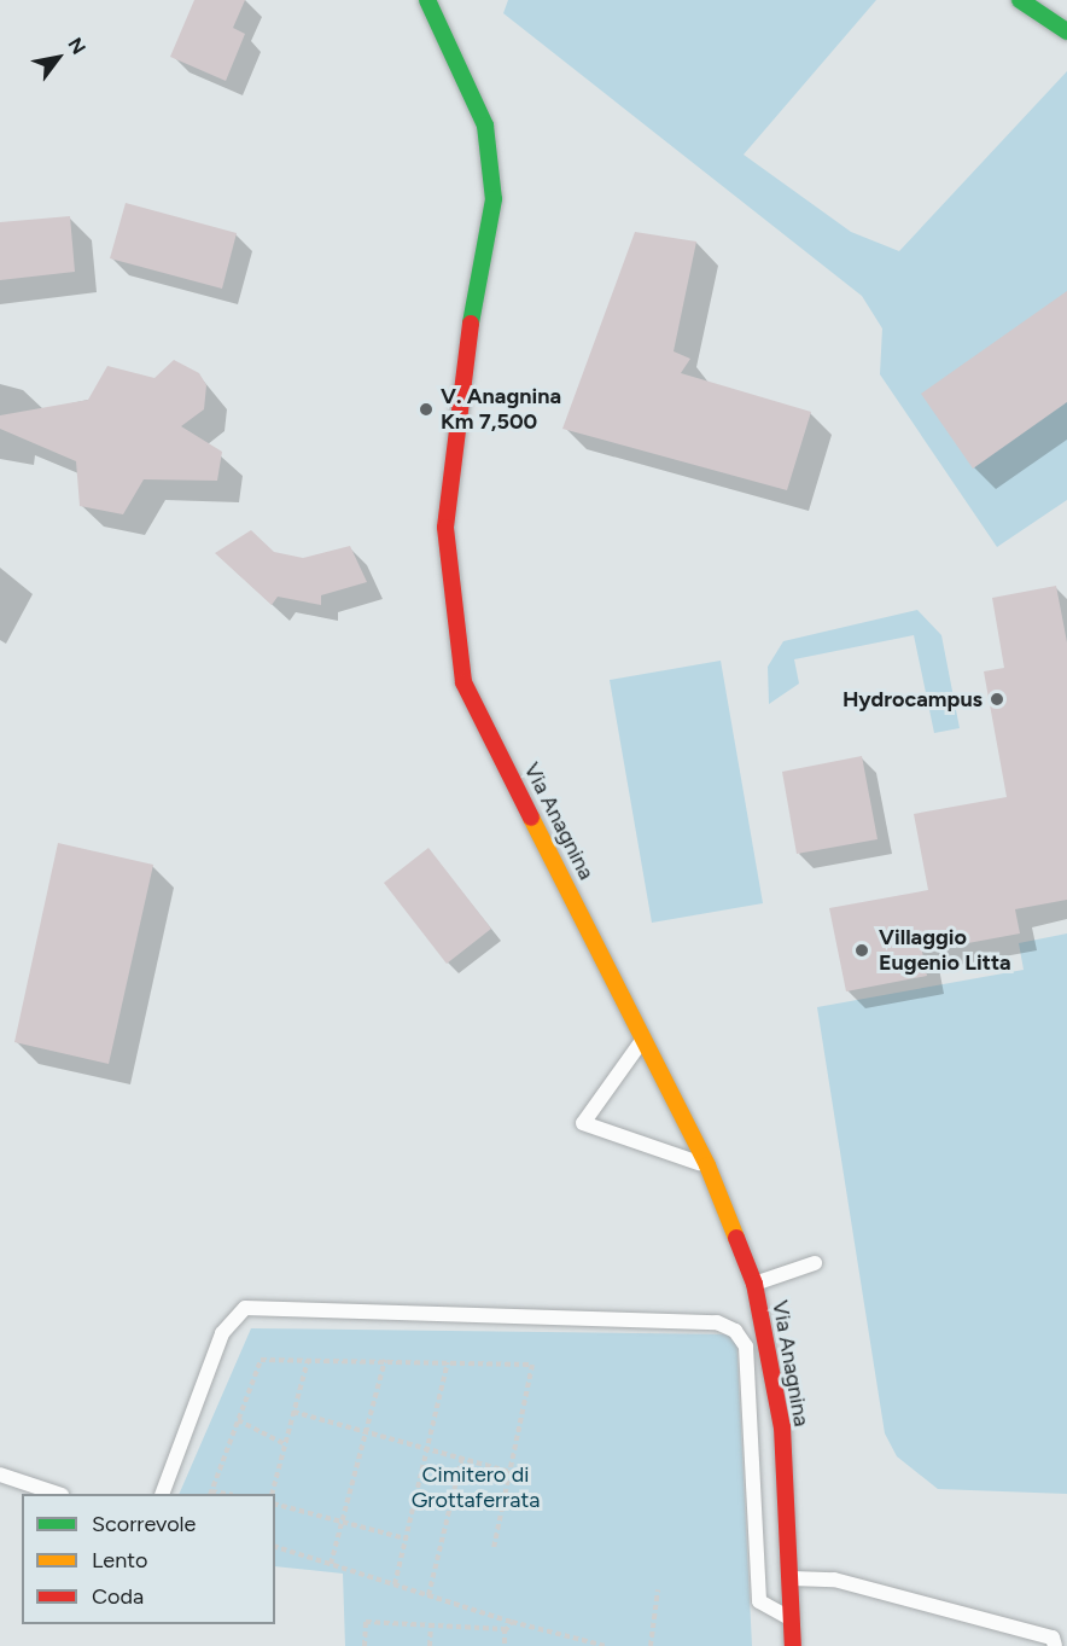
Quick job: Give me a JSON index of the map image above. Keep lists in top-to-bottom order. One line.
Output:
{"streets":{"main road":["Via Anagnina"]},"parks":["Cimitero di Grottaferrata"],"places":["V. Anagnina Km 7,500","Hydrocampus","Villaggio Eugenio Litta"],"legend":["Scorrevole","Lento","Coda"],"north":"top right"}
